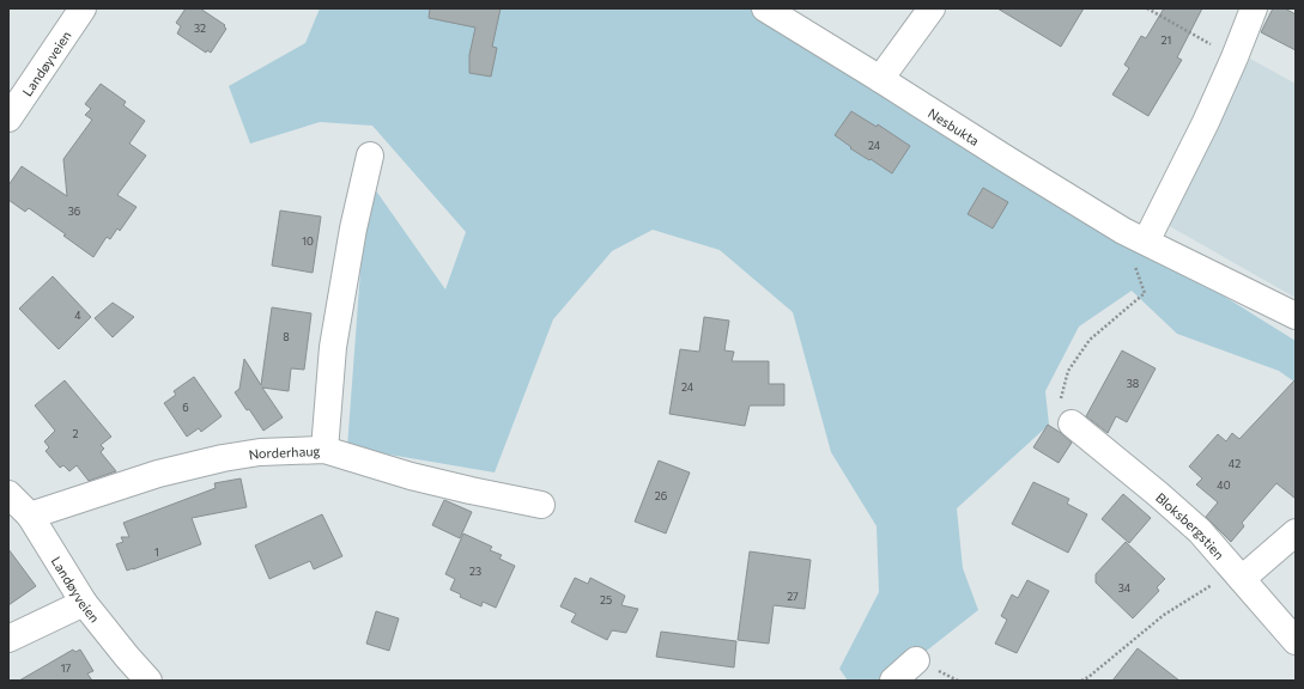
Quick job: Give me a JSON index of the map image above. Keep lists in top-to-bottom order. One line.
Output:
{"streets":{"street":["Landøyveien","Nesbukta","Norderhaug","Bloksbergstien"]},"crossings":[["Landøyveien","Norderhaug"]],"house_numbers":["32","21","24","36","10","4","8","38","24","6","2","42","40","26","1","23","34","27","25","17"]}
